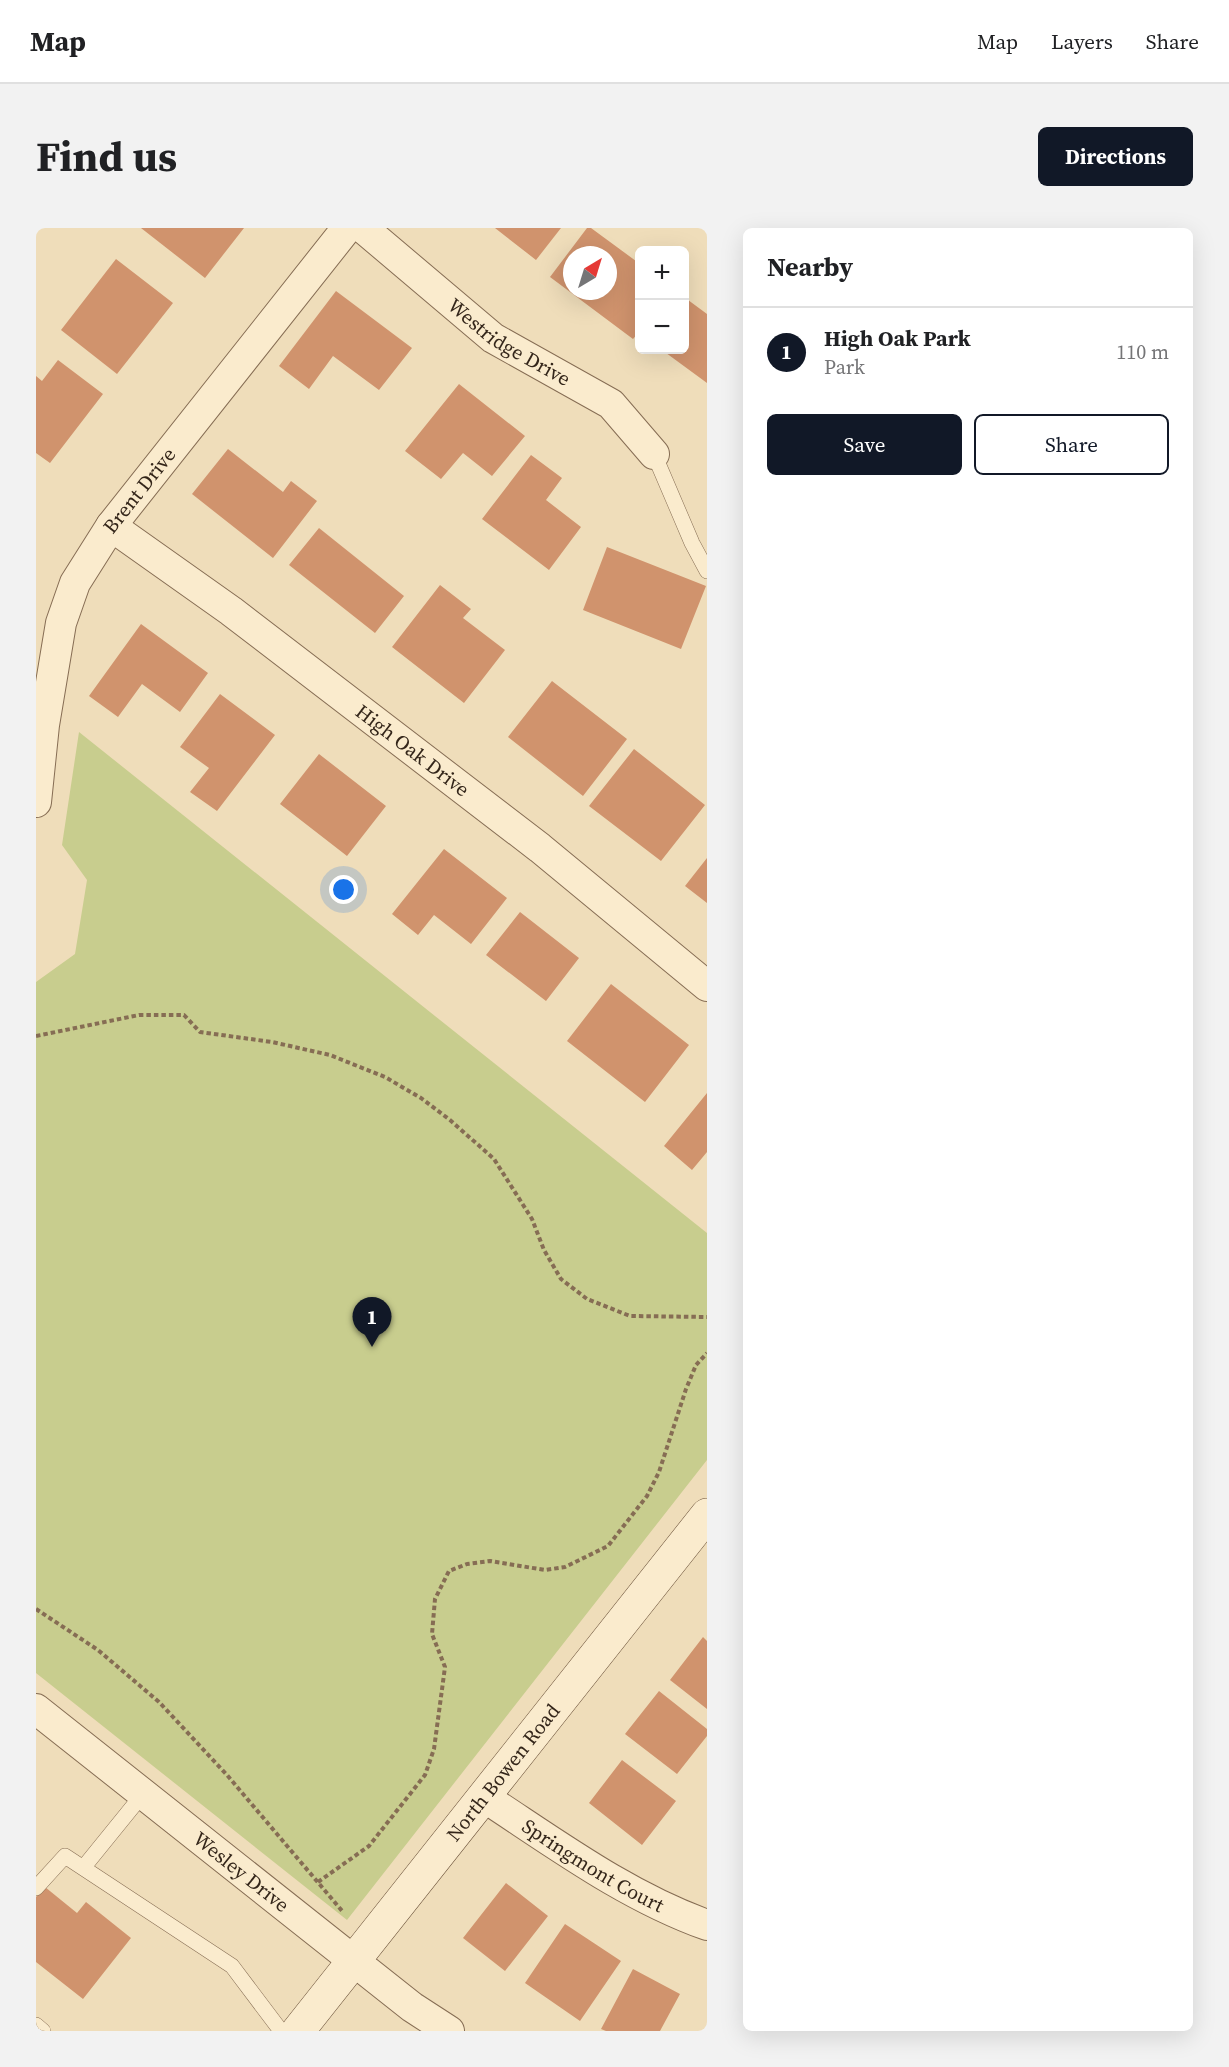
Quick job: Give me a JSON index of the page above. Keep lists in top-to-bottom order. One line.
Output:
{"streets":{"street":["Westridge Drive","Brent Drive","High Oak Drive","North Bowen Road","Springmont Court","Wesley Drive"]},"crossings":[["Brent Drive","High Oak Drive"],["North Bowen Road","Springmont Court"],["North Bowen Road","Wesley Drive"]],"north":"top right","page":{"header":"Map","nav":["Map","Layers","Share"],"title":"Find us","buttons":["Directions",["Save","Share"]],"heading":"Nearby","map_buttons":["+","−"],"list":[{"mark":"1","name":"High Oak Park","note":"Park","value":"110 m"}],"pins":"1"}}
